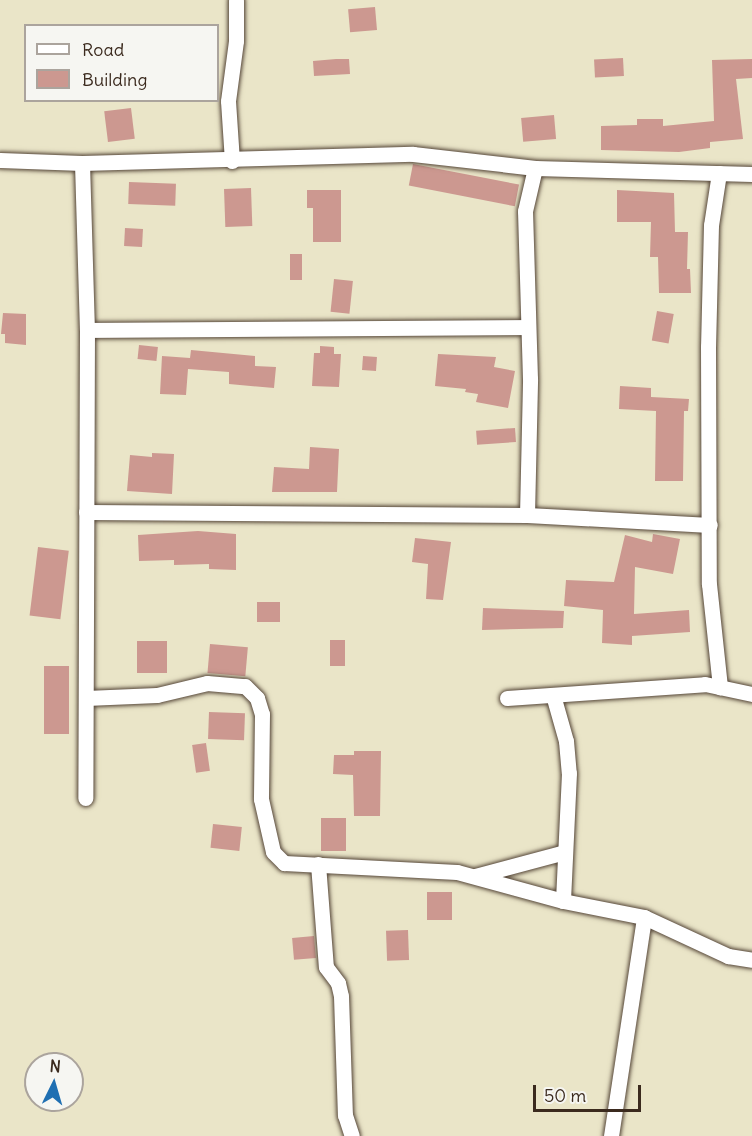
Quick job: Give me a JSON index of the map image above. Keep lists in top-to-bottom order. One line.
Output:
{"legend":["Road","Building"],"scale_bar":"50 m","north":"top"}
